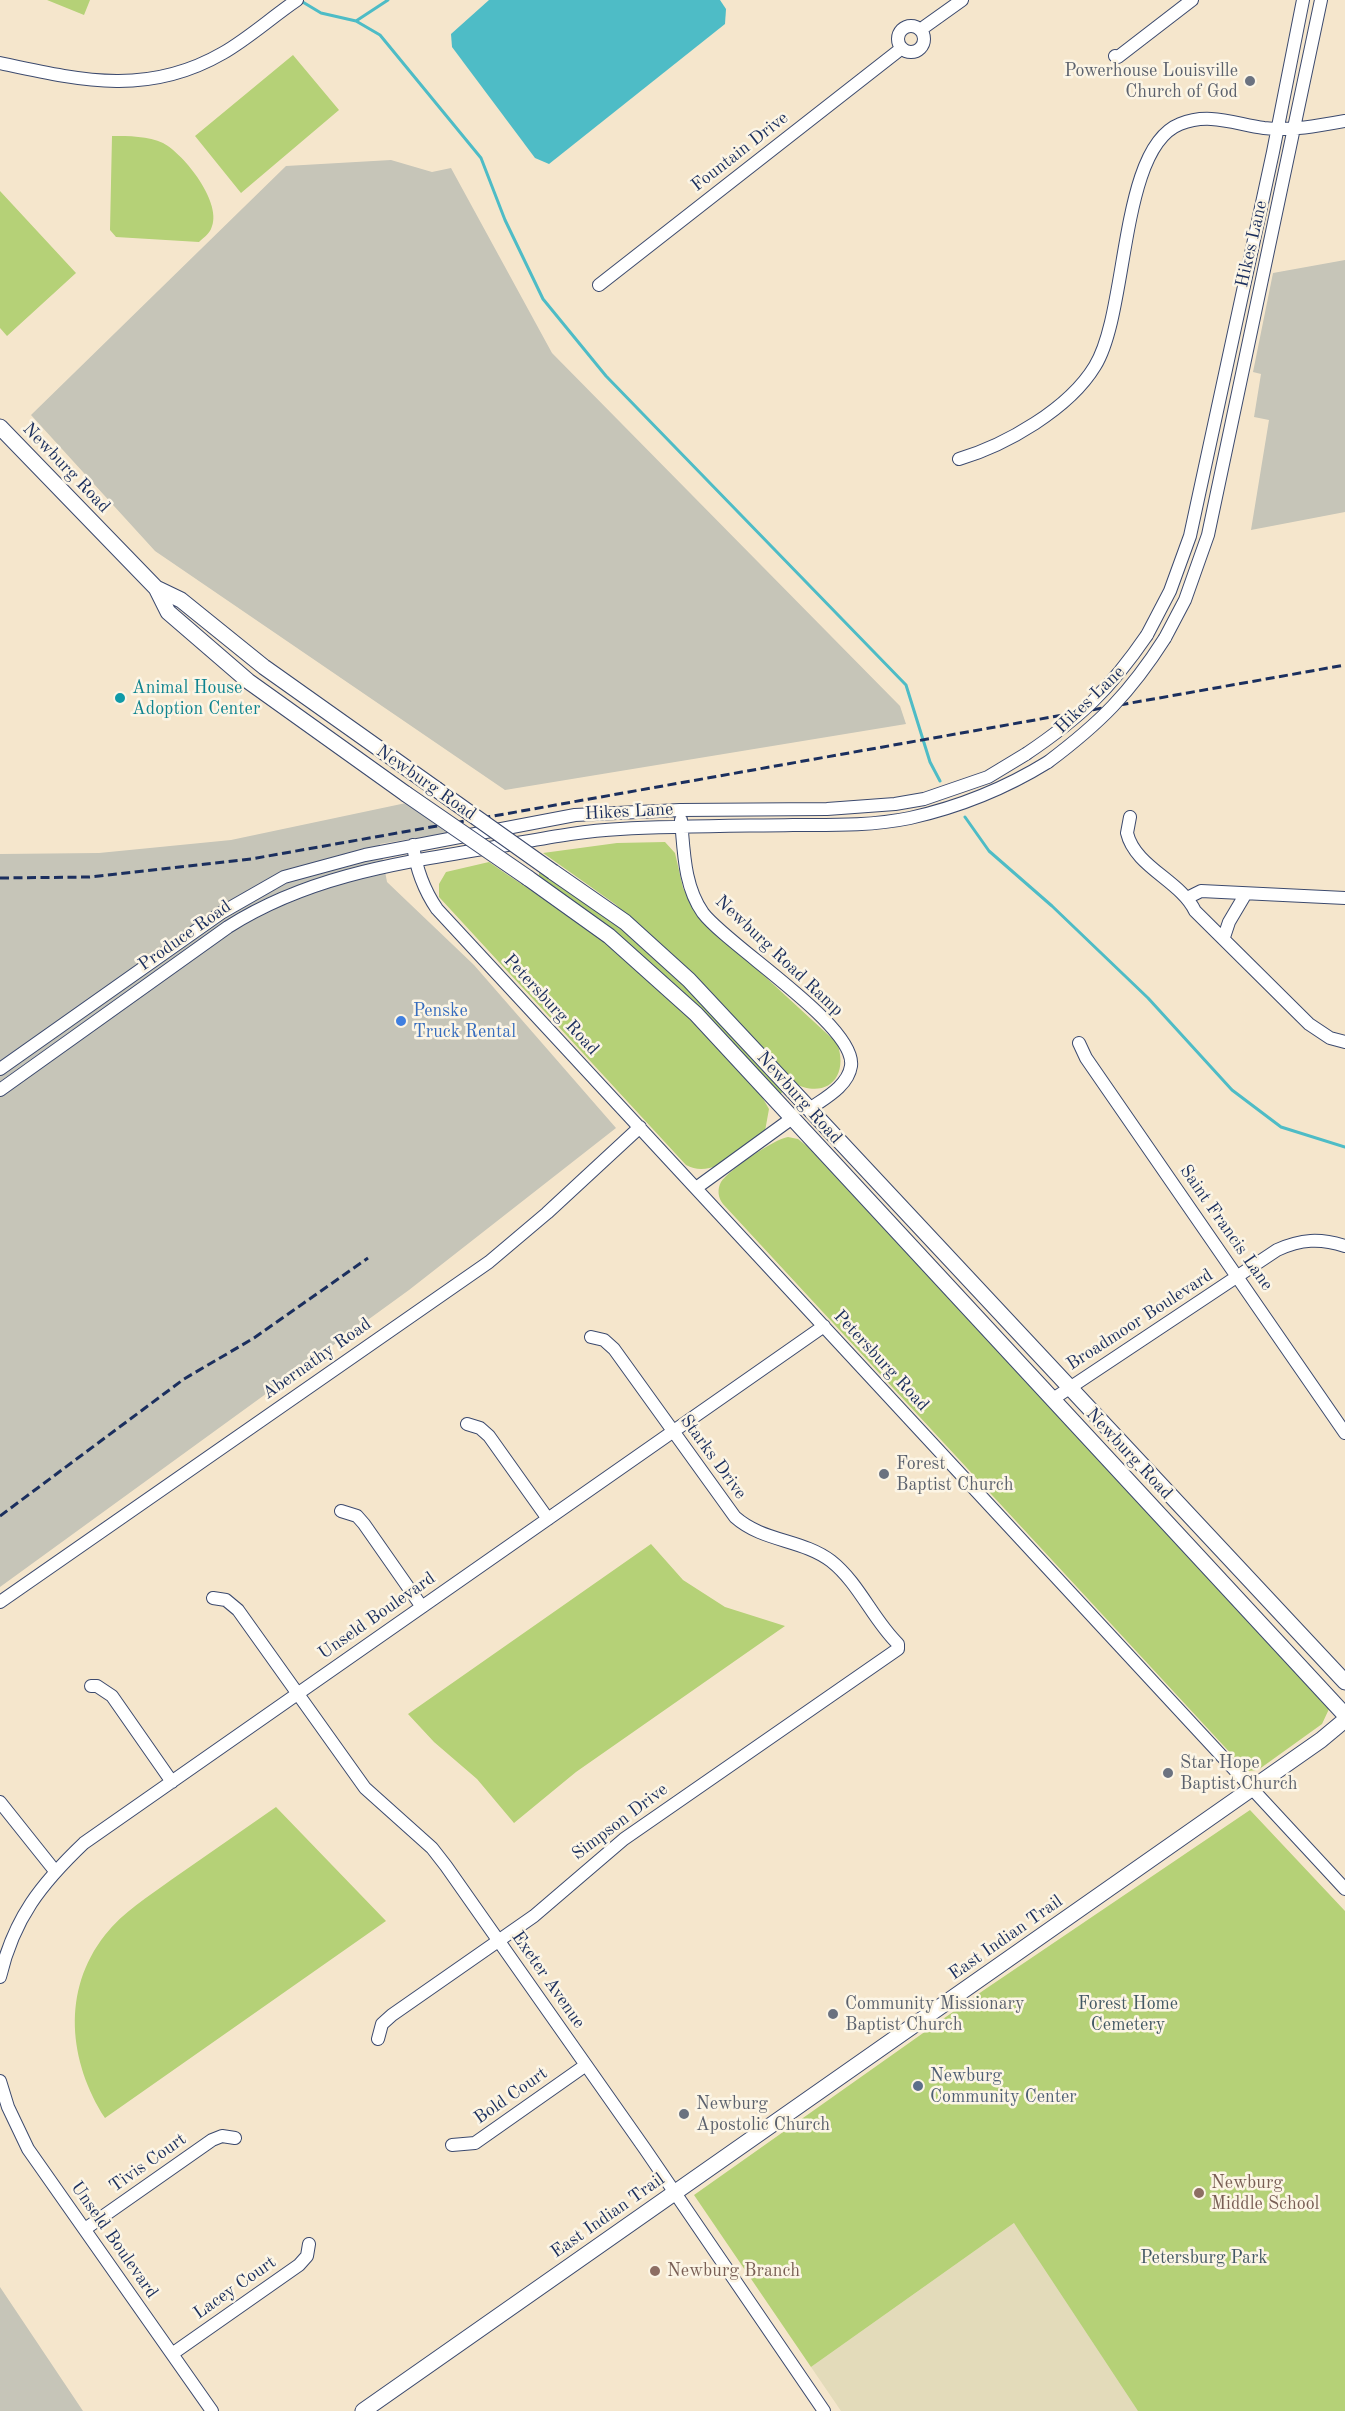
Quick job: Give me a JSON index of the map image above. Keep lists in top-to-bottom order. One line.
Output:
{"streets":{"main road":["Newburg Road","East Indian Trail"],"street":["Fountain Drive","Hikes Lane","Produce Road","Newburg Road Ramp","Petersburg Road","Saint Francis Lane","Broadmoor Boulevard","Abernathy Road","Starks Drive","Unseld Boulevard","Simpson Drive","Exeter Avenue","Bold Court","Tivis Court","Lacey Court"]},"crossings":[["Hikes Lane","Produce Road"],["Hikes Lane","Newburg Road Ramp"],["Hikes Lane","Petersburg Road"],["Newburg Road","Newburg Road Ramp"],["Newburg Road","Broadmoor Boulevard"],["Produce Road","Petersburg Road"],["Petersburg Road","Abernathy Road"],["Petersburg Road","Unseld Boulevard"],["Petersburg Road","East Indian Trail"],["Saint Francis Lane","Broadmoor Boulevard"],["Starks Drive","Unseld Boulevard"],["Starks Drive","Simpson Drive"],["Unseld Boulevard","Exeter Avenue"],["Unseld Boulevard","Tivis Court"],["Unseld Boulevard","Lacey Court"],["Simpson Drive","Exeter Avenue"],["East Indian Trail","Exeter Avenue"],["Exeter Avenue","Bold Court"]],"parks":["Forest Home Cemetery","Petersburg Park"],"places":["Powerhouse Louisville Church of God","Animal House Adoption Center","Penske Truck Rental","Forest Baptist Church","Star Hope Baptist Church","Community Missionary Baptist Church","Newburg Community Center","Newburg Apostolic Church","Newburg Middle School","Newburg Branch"]}
